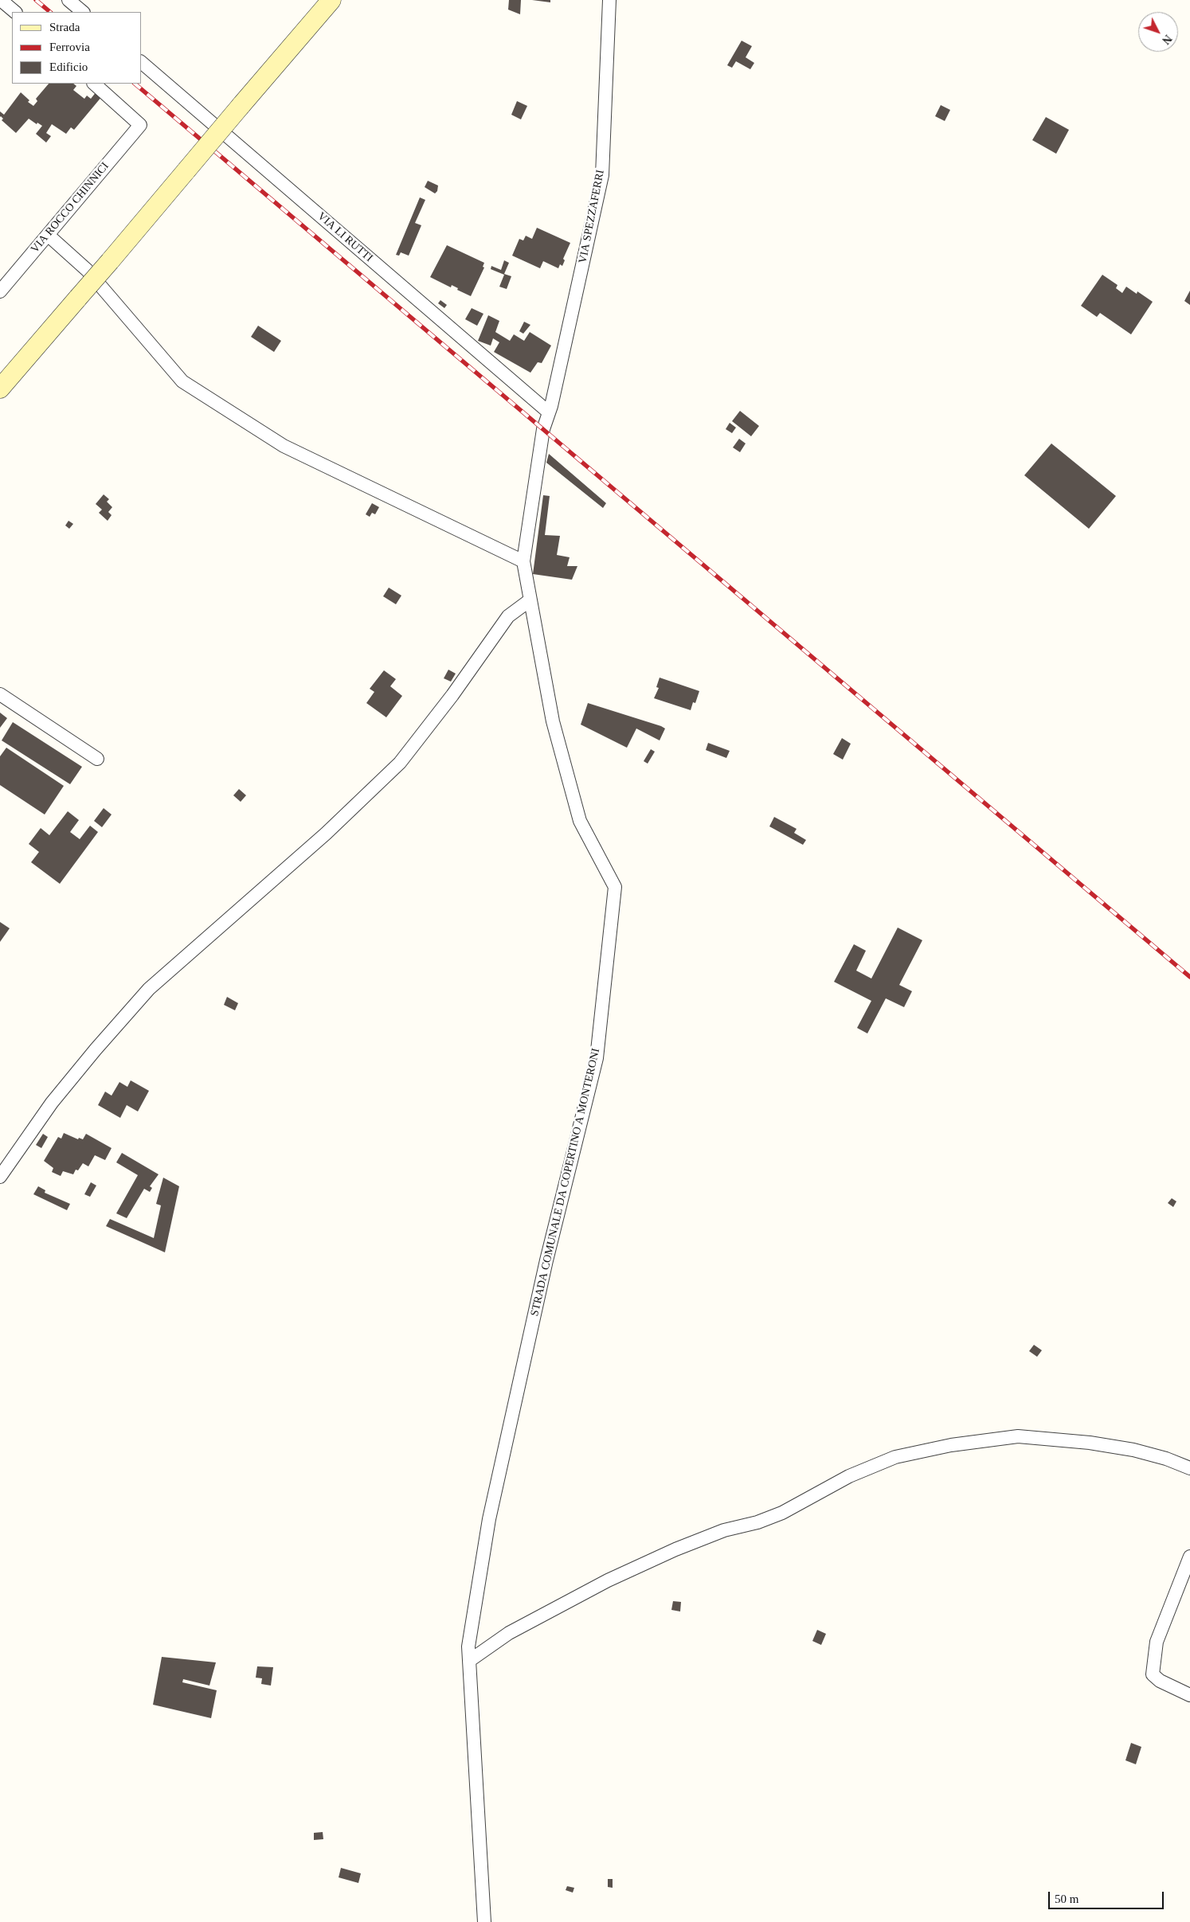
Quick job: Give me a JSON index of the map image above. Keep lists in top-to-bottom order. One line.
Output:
{"streets":{"street":["VIA ROCCO CHINNICI","VIA SPEZZAFERRI","VIA LI RUTTI","STRADA COMUNALE DA COPERTINO A MONTERONI"]},"crossings":[["VIA SPEZZAFERRI","VIA LI RUTTI"],["VIA SPEZZAFERRI","STRADA COMUNALE DA COPERTINO A MONTERONI"]],"legend":["Strada","Ferrovia","Edificio"],"scale_bar":"50 m","north":"bottom right"}
